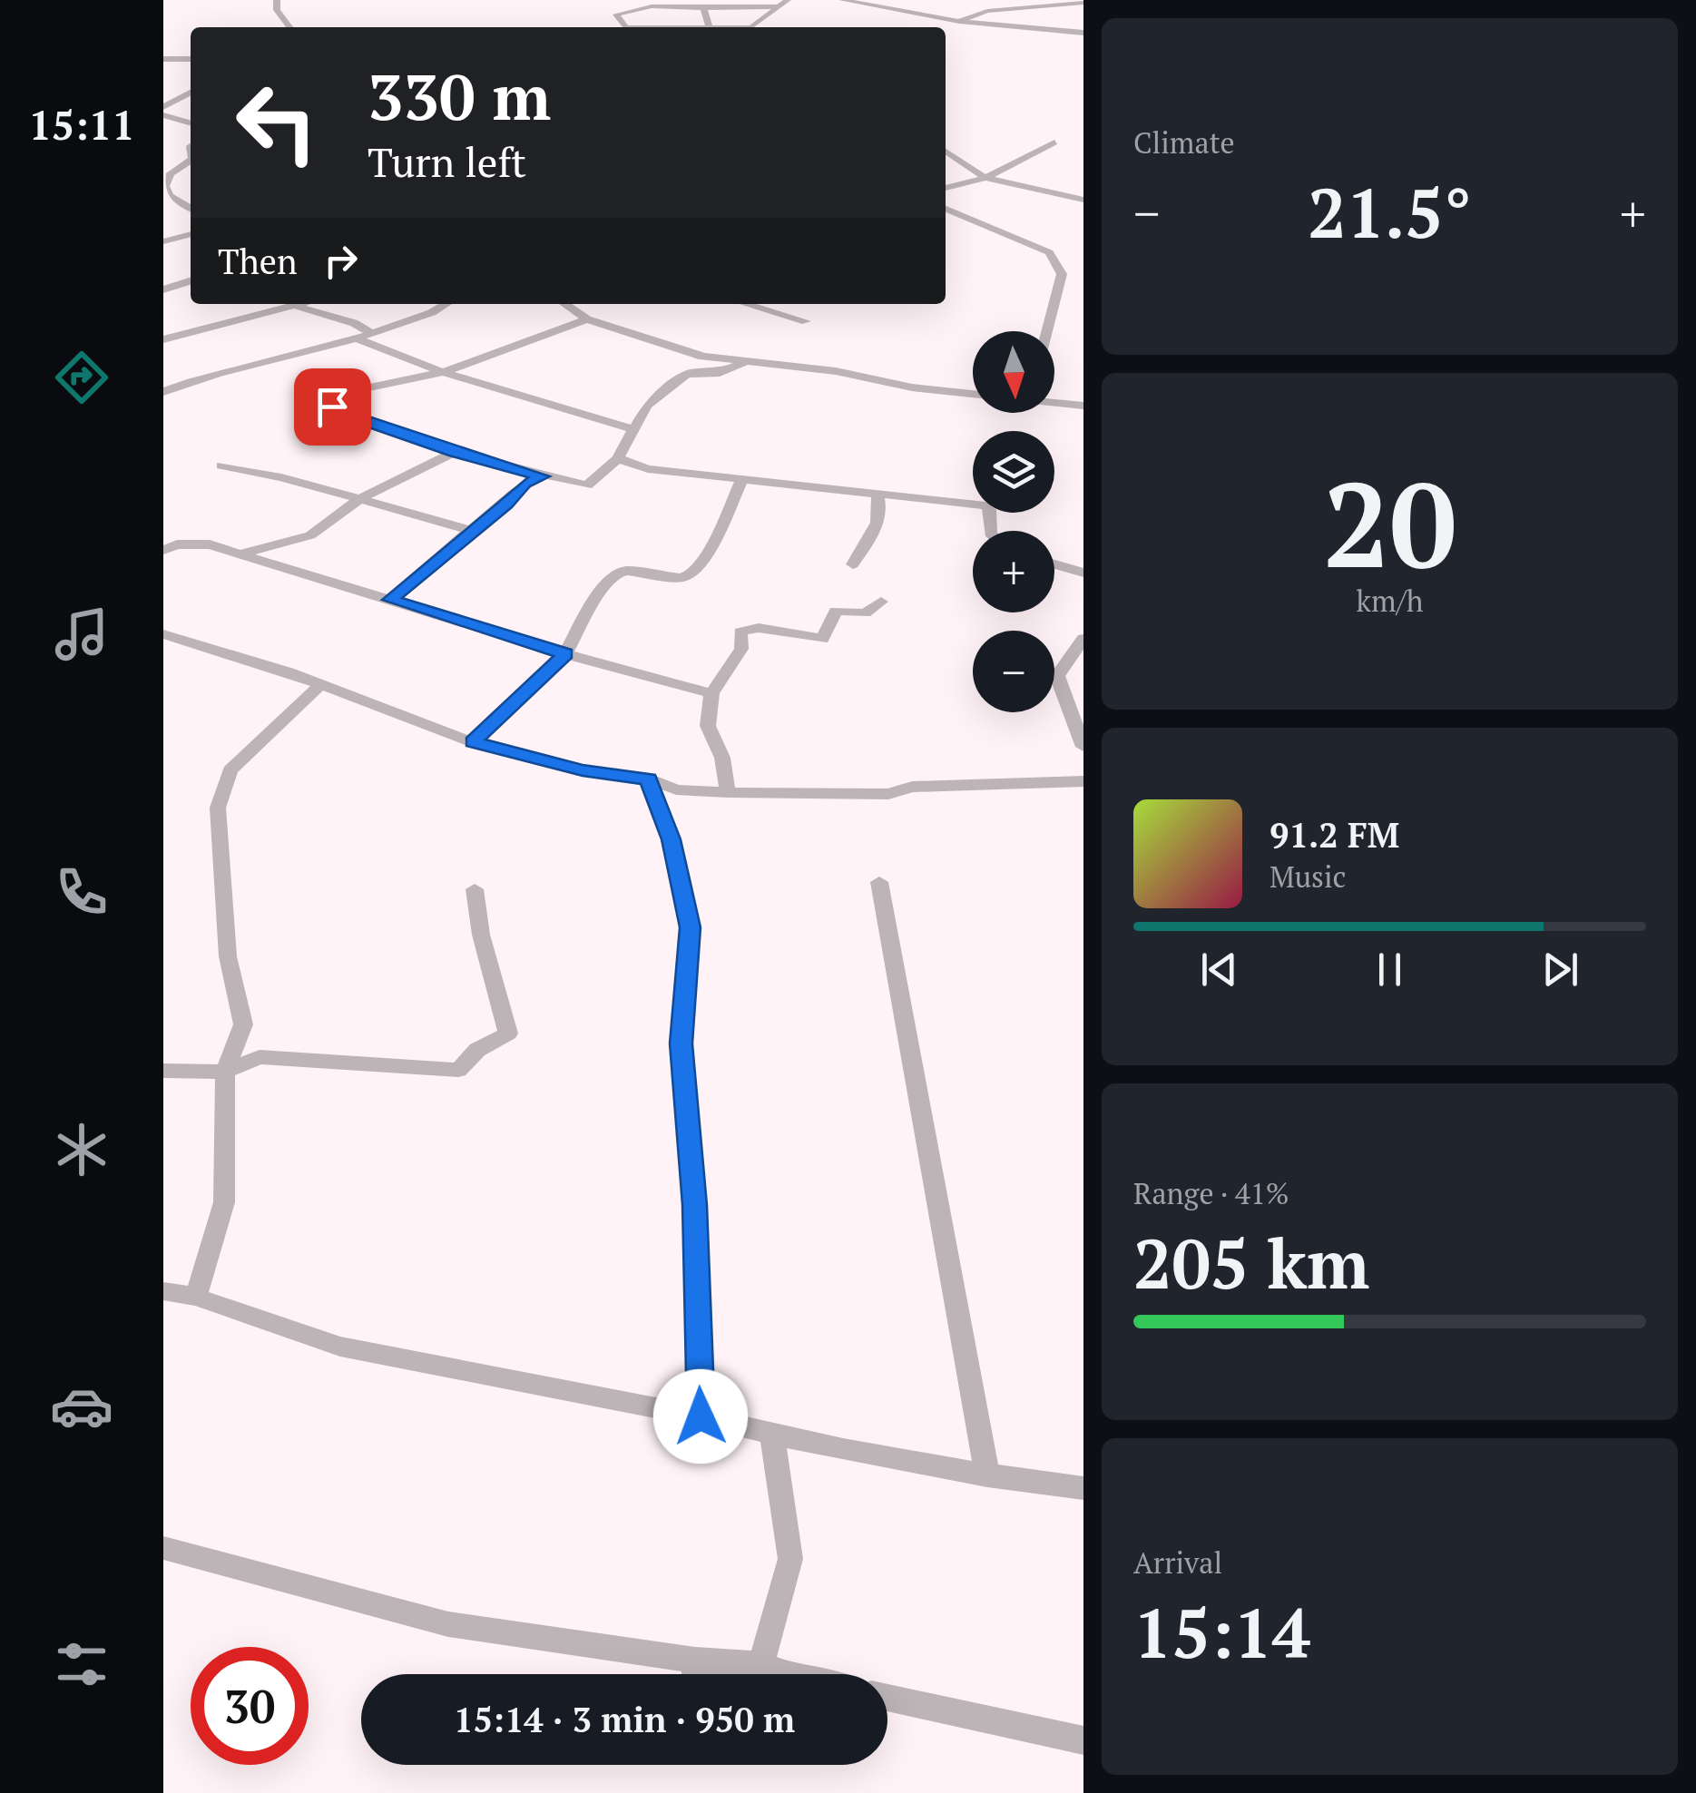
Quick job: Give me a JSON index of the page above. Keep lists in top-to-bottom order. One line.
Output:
{"north":"bottom","page":{"tabs":"15:11","tile":["Climate",["20","km/h"],["Range · 41%","205 km"],["Arrival","15:14"]],"turn":["330 m","Turn left"],"heat":["−","21.5°","+"],"then":"Then","map_buttons":["+","−"],"song":["91.2 FM","Music"],"limit":"30","trip":"15:14 · 3 min · 950 m"}}
